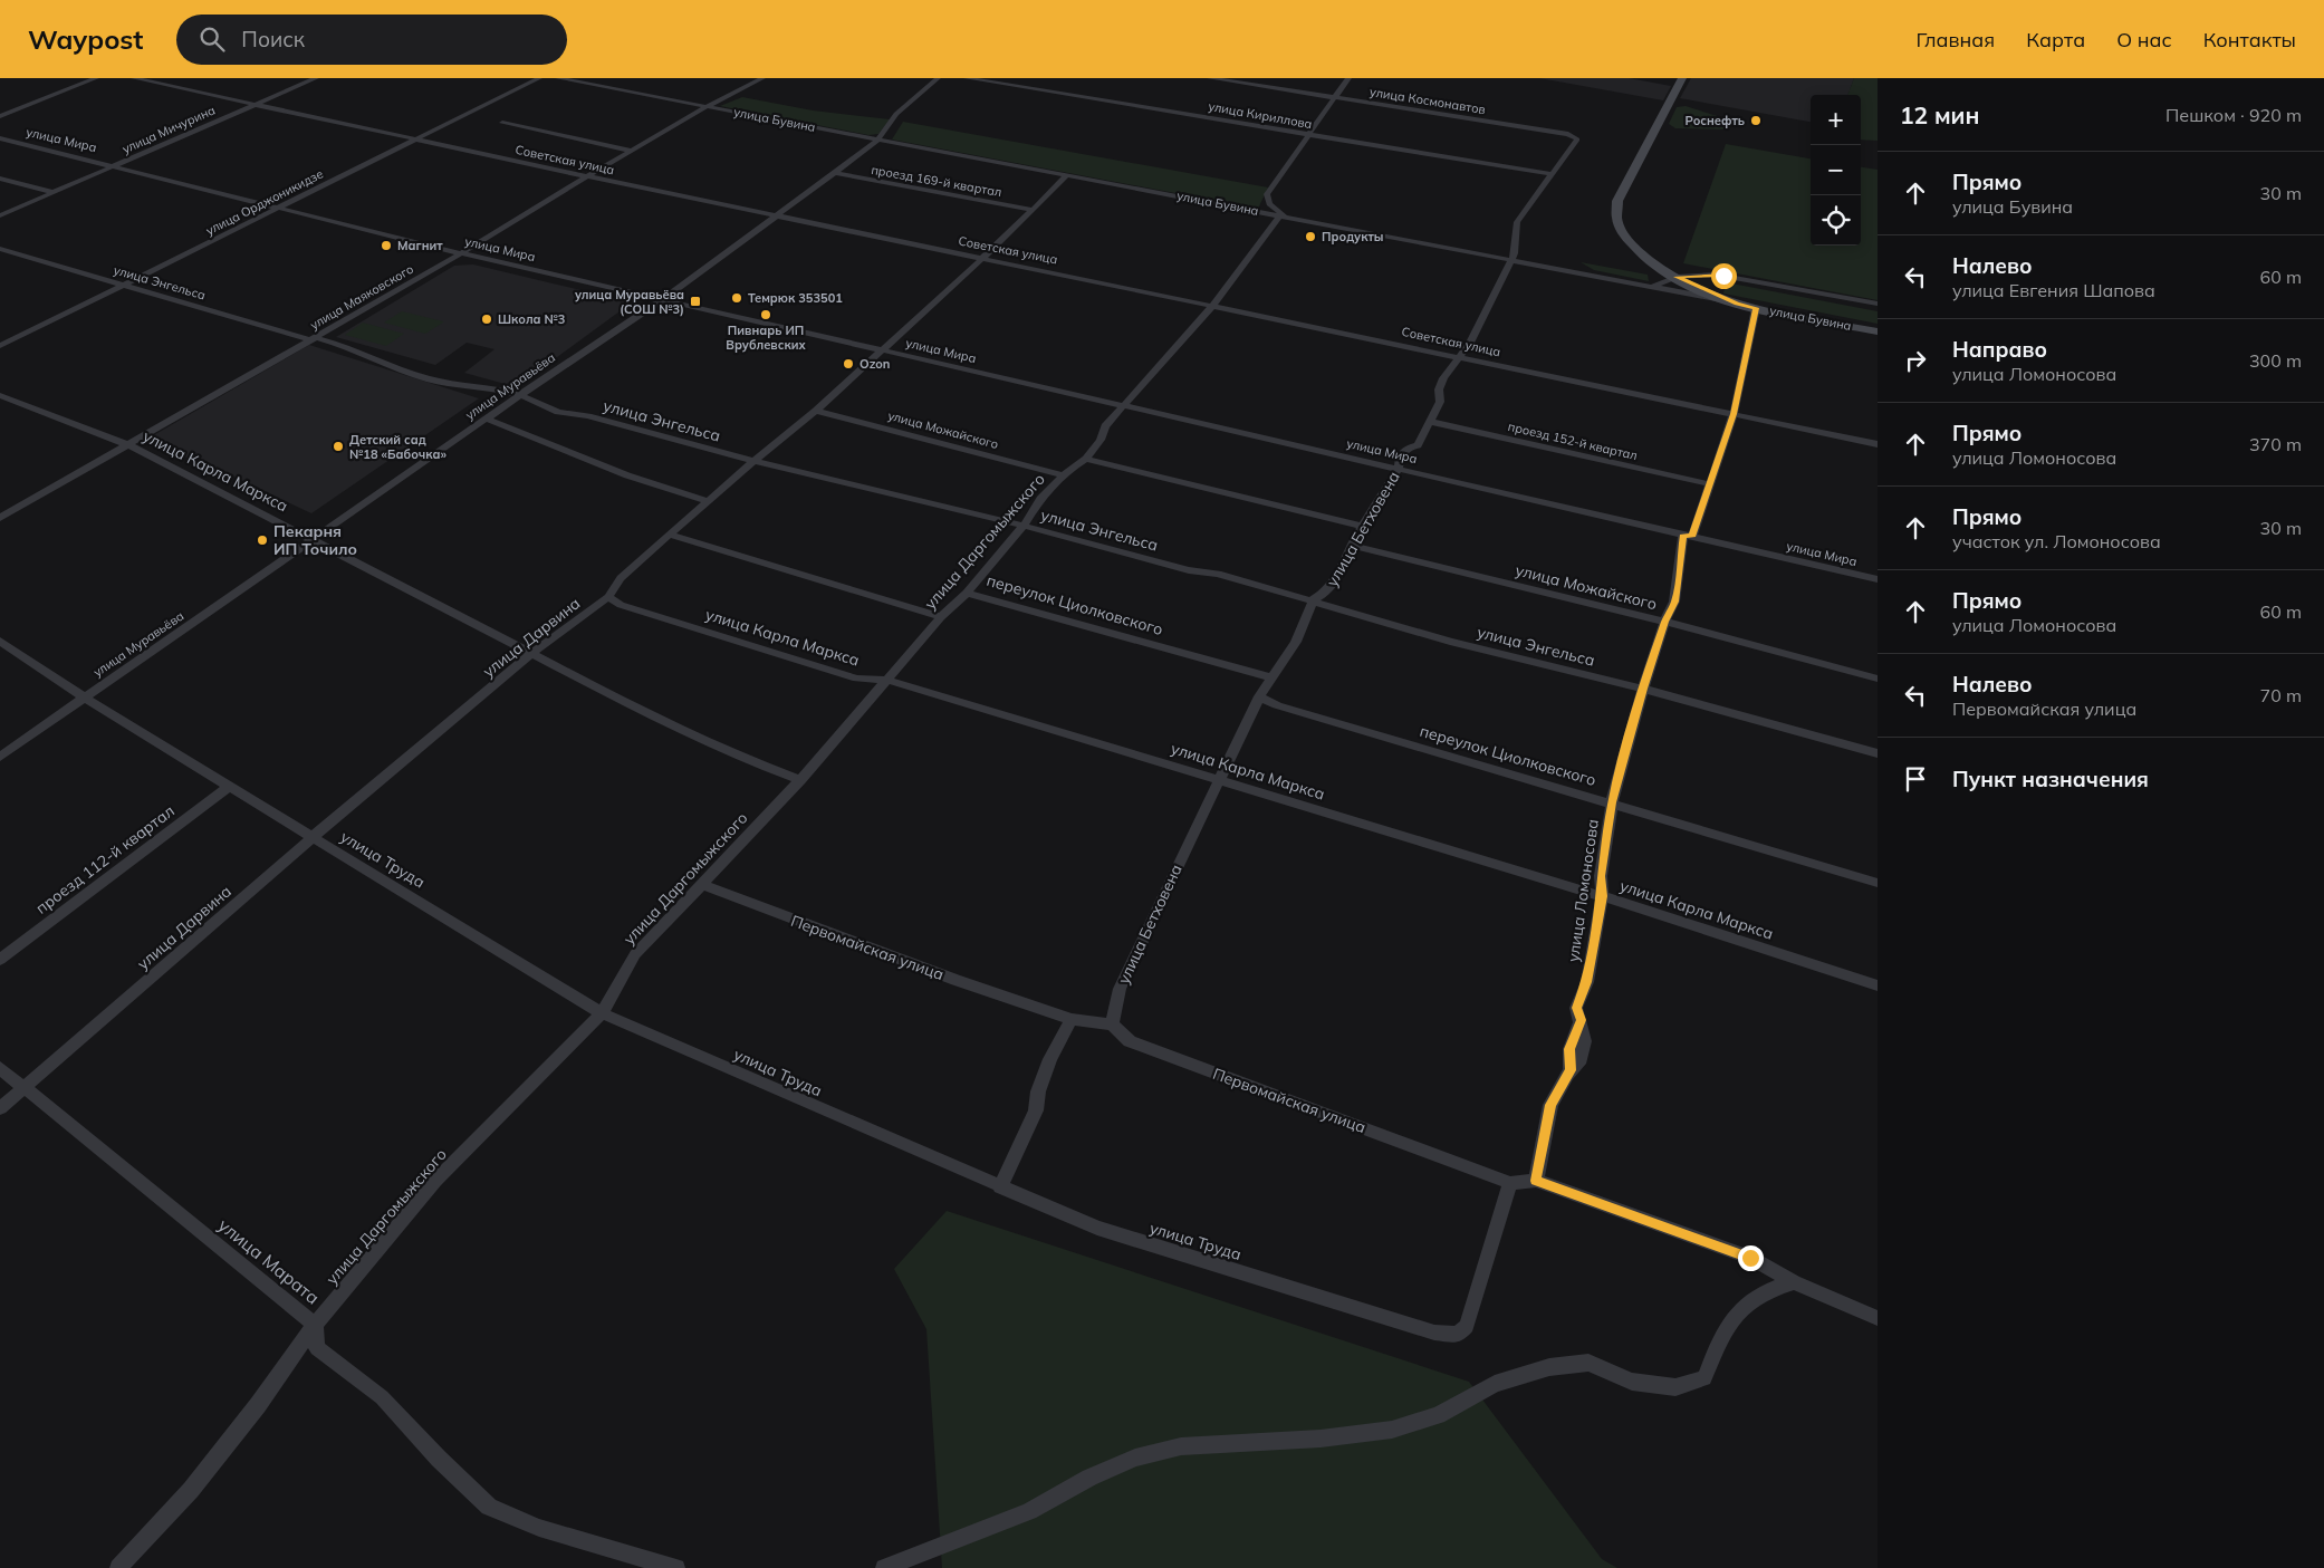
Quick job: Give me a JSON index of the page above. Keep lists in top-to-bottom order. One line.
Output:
{"streets":{"street":["улица Космонавтов","улица Кириллова","улица Бувина","улица Мичурина","улица Мира","Советская улица","проезд 169-й квартал","улица Орджоникидзе","улица Энгельса","улица Маяковского","улица Муравьёва","улица Можайского","проезд 152-й квартал","улица Карла Маркса","улица Бетховена","улица Даргомыжского","переулок Циолковского","улица Дарвина","проезд 112-й квартал","улица Труда","улица Ломоносова","Первомайская улица","улица Марата"]},"crossings":[["улица Космонавтов","улица Бетховена"],["улица Кириллова","улица Бетховена"],["улица Бувина","улица Маяковского"],["улица Бувина","улица Муравьёва"],["улица Бувина","улица Бетховена"],["улица Бувина","улица Даргомыжского"],["улица Бувина","улица Дарвина"],["улица Бувина","улица Ломоносова"],["улица Мичурина","улица Мира"],["улица Мичурина","Советская улица"],["улица Мира","улица Орджоникидзе"],["улица Мира","улица Маяковского"],["улица Мира","улица Муравьёва"],["улица Мира","улица Бетховена"],["улица Мира","улица Даргомыжского"],["улица Мира","улица Дарвина"],["улица Мира","улица Ломоносова"],["Советская улица","улица Орджоникидзе"],["Советская улица","улица Маяковского"],["Советская улица","улица Муравьёва"],["Советская улица","улица Бетховена"],["Советская улица","улица Даргомыжского"],["Советская улица","улица Дарвина"],["Советская улица","улица Ломоносова"],["проезд 169-й квартал","улица Муравьёва"],["проезд 169-й квартал","улица Дарвина"],["улица Орджоникидзе","улица Энгельса"],["улица Энгельса","улица Маяковского"],["улица Энгельса","улица Муравьёва"],["улица Энгельса","улица Бетховена"],["улица Энгельса","улица Даргомыжского"],["улица Энгельса","улица Дарвина"],["улица Энгельса","улица Ломоносова"],["улица Маяковского","улица Карла Маркса"],["улица Муравьёва","улица Карла Маркса"],["улица Муравьёва","улица Труда"],["улица Можайского","улица Бетховена"],["улица Можайского","улица Даргомыжского"],["улица Можайского","улица Дарвина"],["улица Можайского","улица Ломоносова"],["проезд 152-й квартал","улица Бетховена"],["проезд 152-й квартал","улица Ломоносова"],["улица Карла Маркса","улица Бетховена"],["улица Карла Маркса","улица Даргомыжского"],["улица Карла Маркса","улица Дарвина"],["улица Карла Маркса","улица Ломоносова"],["улица Бетховена","переулок Циолковского"],["улица Бетховена","Первомайская улица"],["улица Даргомыжского","переулок Циолковского"],["улица Даргомыжского","улица Труда"],["улица Даргомыжского","Первомайская улица"],["улица Даргомыжского","улица Марата"],["переулок Циолковского","улица Ломоносова"],["улица Дарвина","улица Труда"],["улица Дарвина","улица Марата"],["проезд 112-й квартал","улица Труда"],["улица Труда","Первомайская улица"],["улица Ломоносова","Первомайская улица"]],"places":{"other":["Роснефть","Продукты","Магнит","Темрюк 353501","Пивнарь ИП Врублевских","Школа №3","Ozon","Детский сад №18 «Бабочка»","Пекарня ИП Точило"],"transit":["улица Муравьёва (СОШ №3)"]},"page":{"header":"Waypost","search":"Поиск","nav":["Главная","Карта","О нас","Контакты"],"heading":["12 мин","Пешком · 920 m"],"map_buttons":["+","−"],"list":[["Прямо","улица Бувина","30 m"],["Налево","улица Евгения Шапова","60 m"],["Направо","улица Ломоносова","300 m"],["Прямо","улица Ломоносова","370 m"],["Прямо","участок ул. Ломоносова","30 m"],["Прямо","улица Ломоносова","60 m"],["Налево","Первомайская улица","70 m"],"Пункт назначения"]}}
